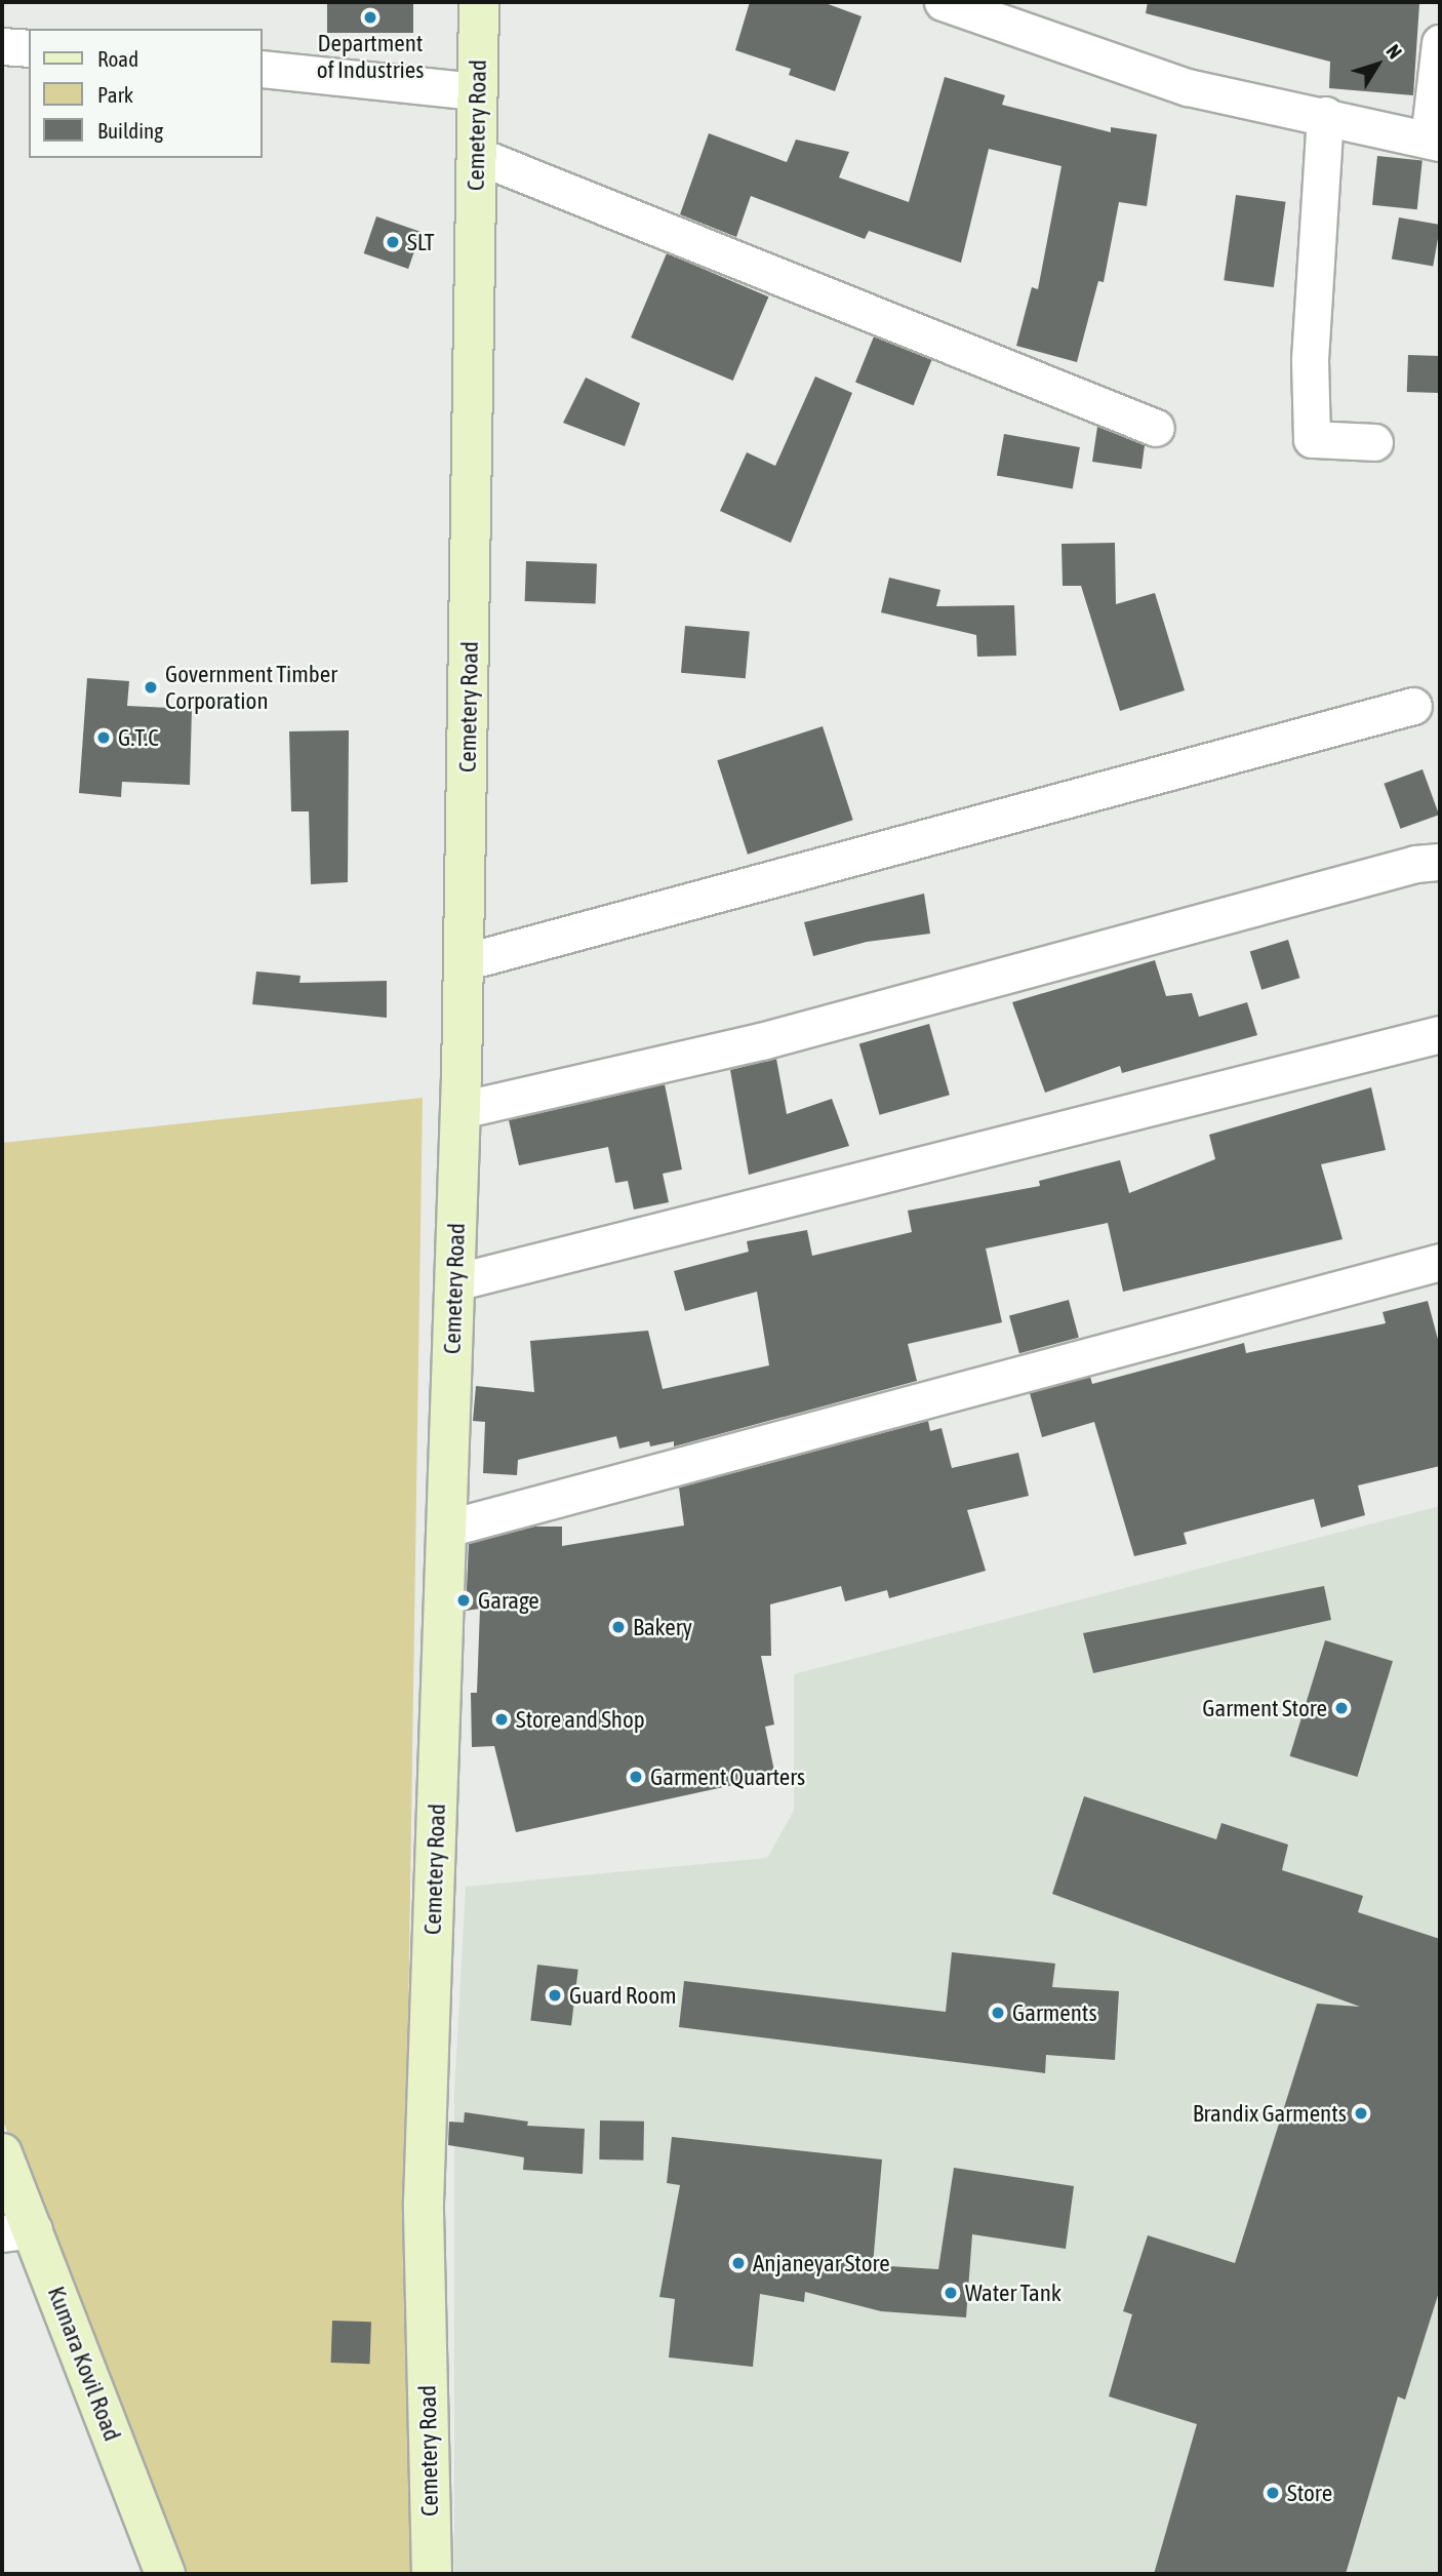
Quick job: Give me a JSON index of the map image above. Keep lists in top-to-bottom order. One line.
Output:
{"streets":{"main road":["Cemetery Road","Kumara Kovil Road"]},"places":["Department of Industries","SLT","Government Timber Corporation","G.T.C","Garage","Bakery","Garment Store","Store and Shop","Garment Quarters","Guard Room","Garments","Brandix Garments","Anjaneyar Store","Water Tank","Store"],"legend":["Road","Park","Building"],"north":"top right"}
